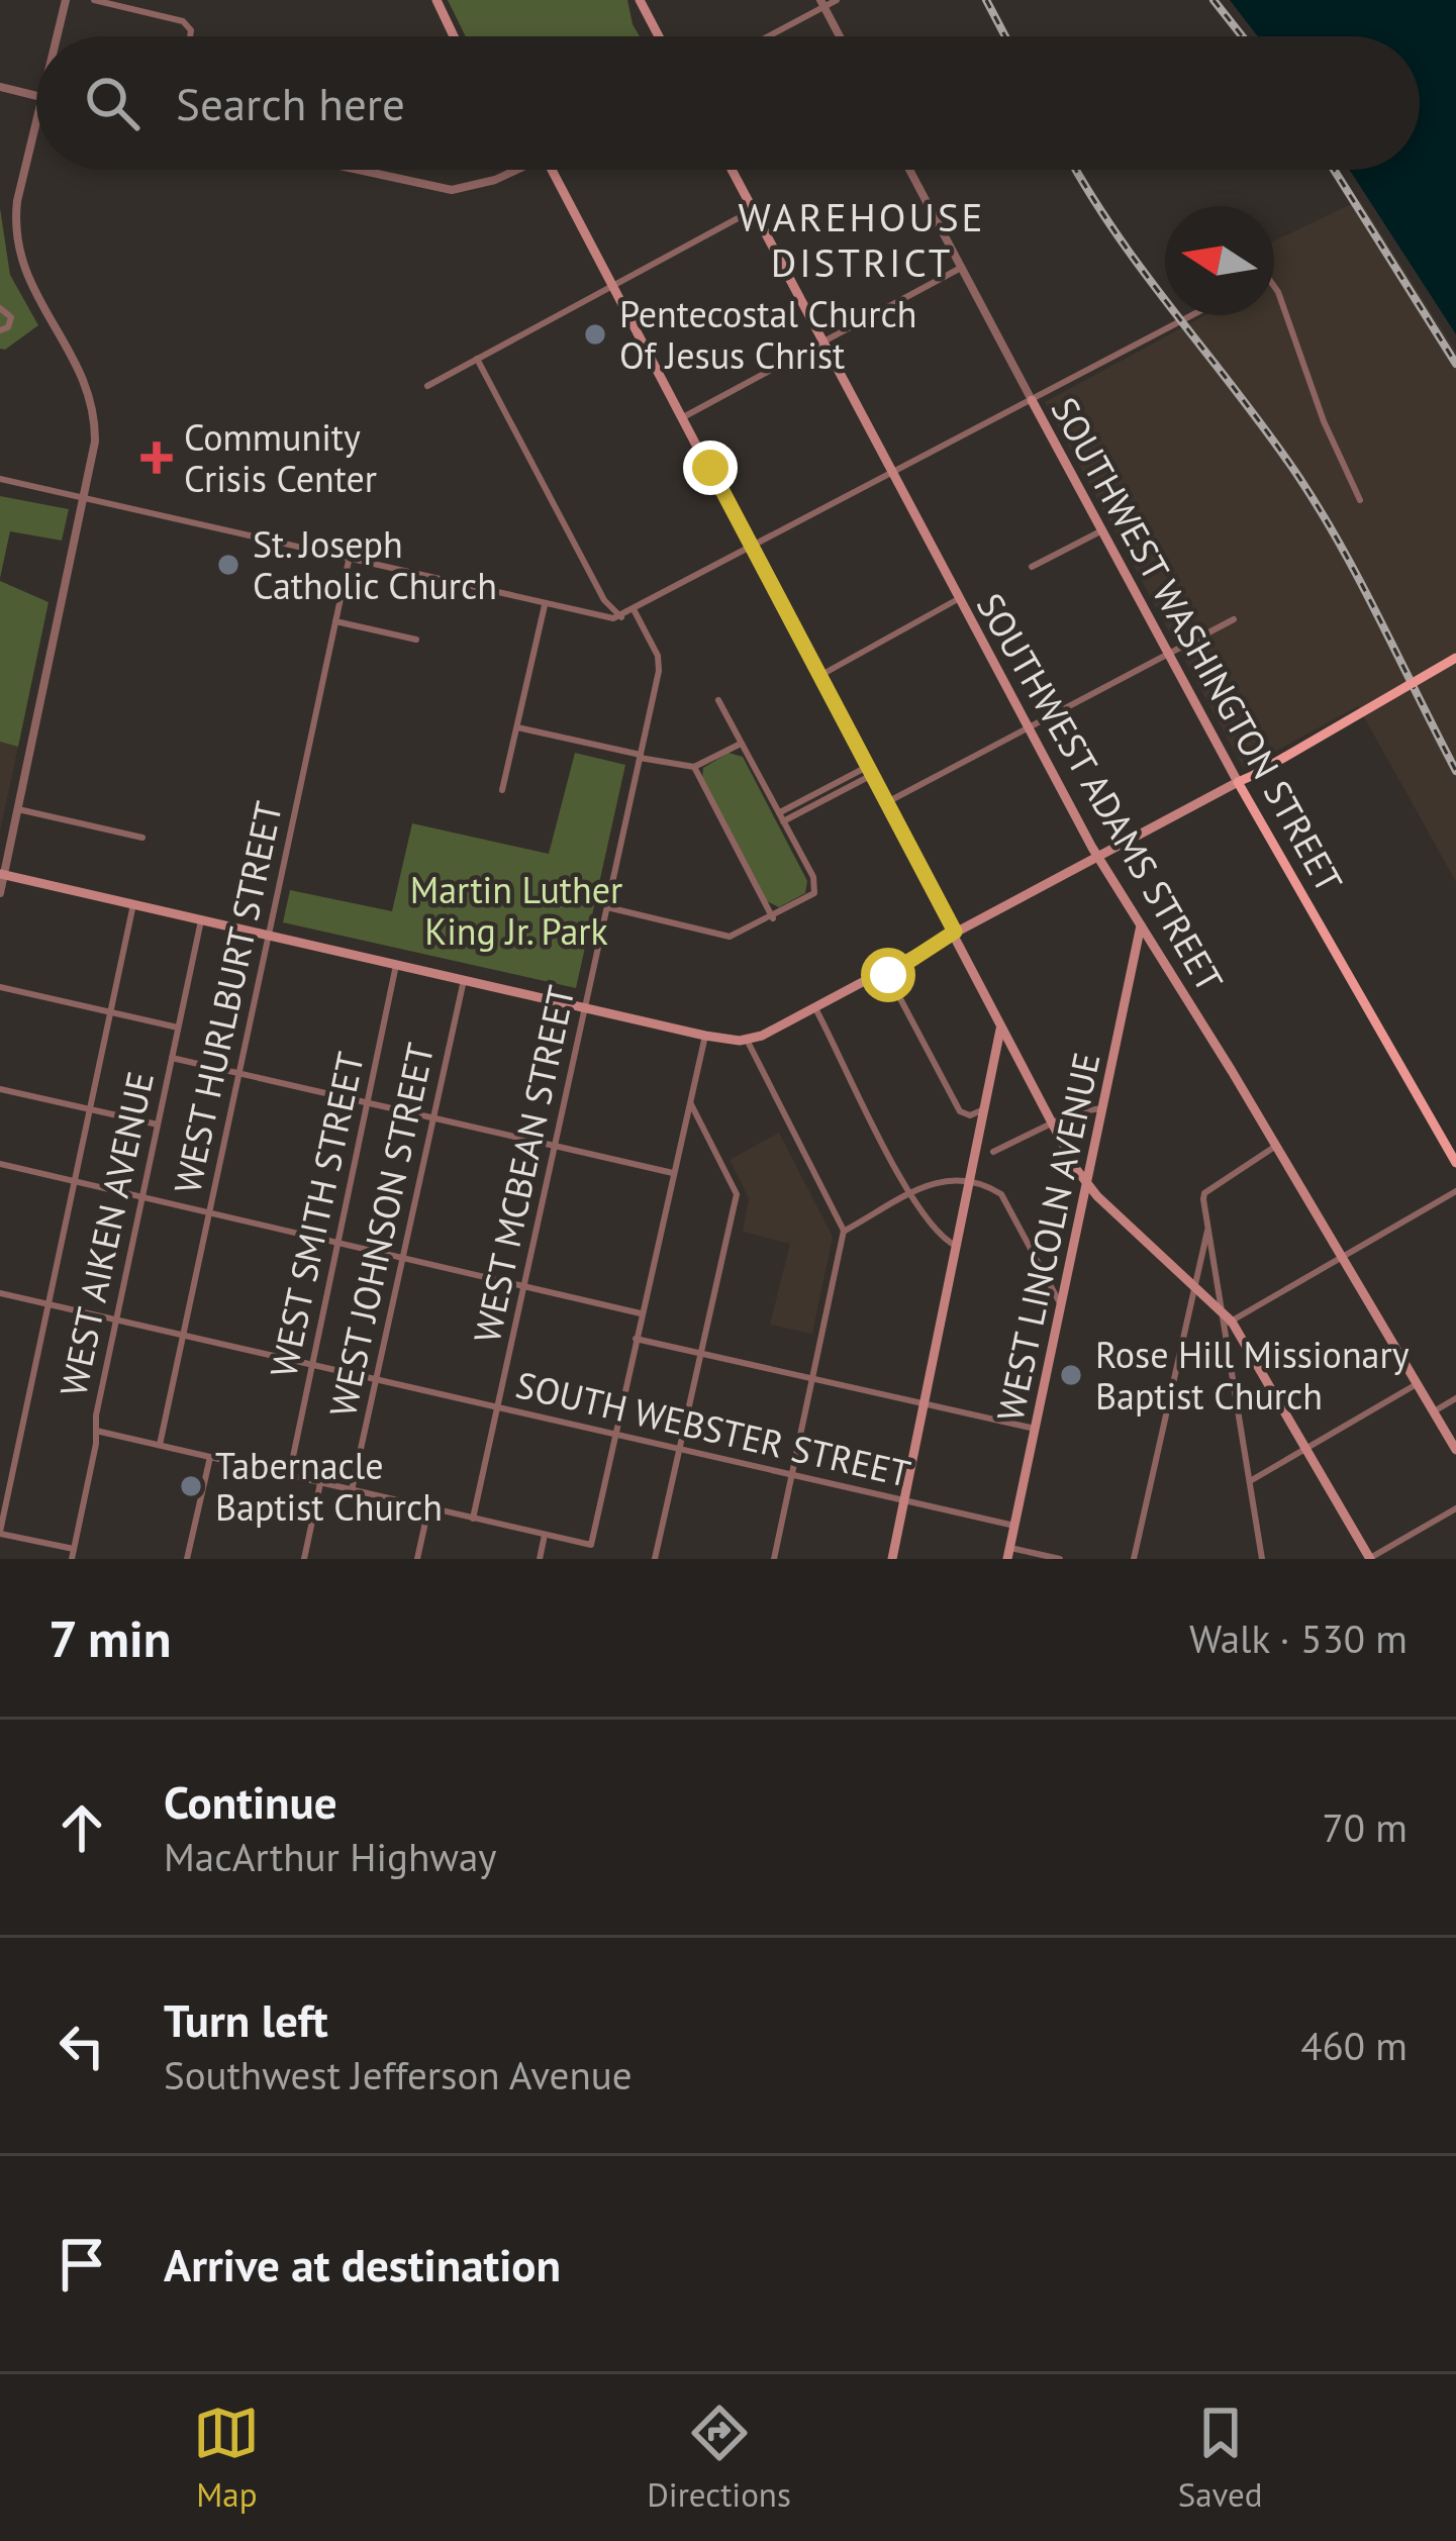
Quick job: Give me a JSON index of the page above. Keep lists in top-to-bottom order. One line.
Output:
{"streets":{"main road":["SOUTHWEST WASHINGTON STREET","SOUTHWEST ADAMS STREET","WEST LINCOLN AVENUE"],"street":["WEST HURLBURT STREET","WEST MCBEAN STREET","WEST SMITH STREET","WEST JOHNSON STREET","WEST AIKEN AVENUE","SOUTH WEBSTER STREET"]},"crossings":[["SOUTHWEST ADAMS STREET","WEST LINCOLN AVENUE"],["WEST HURLBURT STREET","SOUTH WEBSTER STREET"],["WEST MCBEAN STREET","SOUTH WEBSTER STREET"],["WEST SMITH STREET","SOUTH WEBSTER STREET"],["WEST JOHNSON STREET","SOUTH WEBSTER STREET"],["WEST AIKEN AVENUE","SOUTH WEBSTER STREET"],["WEST LINCOLN AVENUE","SOUTH WEBSTER STREET"]],"districts":["WAREHOUSE DISTRICT"],"parks":["Martin Luther King Jr. Park"],"places":{"other":["Pentecostal Church Of Jesus Christ","St. Joseph Catholic Church","Rose Hill Missionary Baptist Church","Tabernacle Baptist Church"],"health":["Community Crisis Center"]},"north":"left","page":{"search":"Search here","heading":["7 min","Walk · 530 m"],"list":[["Continue","MacArthur Highway","70 m"],["Turn left","Southwest Jefferson Avenue","460 m"],"Arrive at destination"],"nav":["Map","Directions","Saved"]}}
